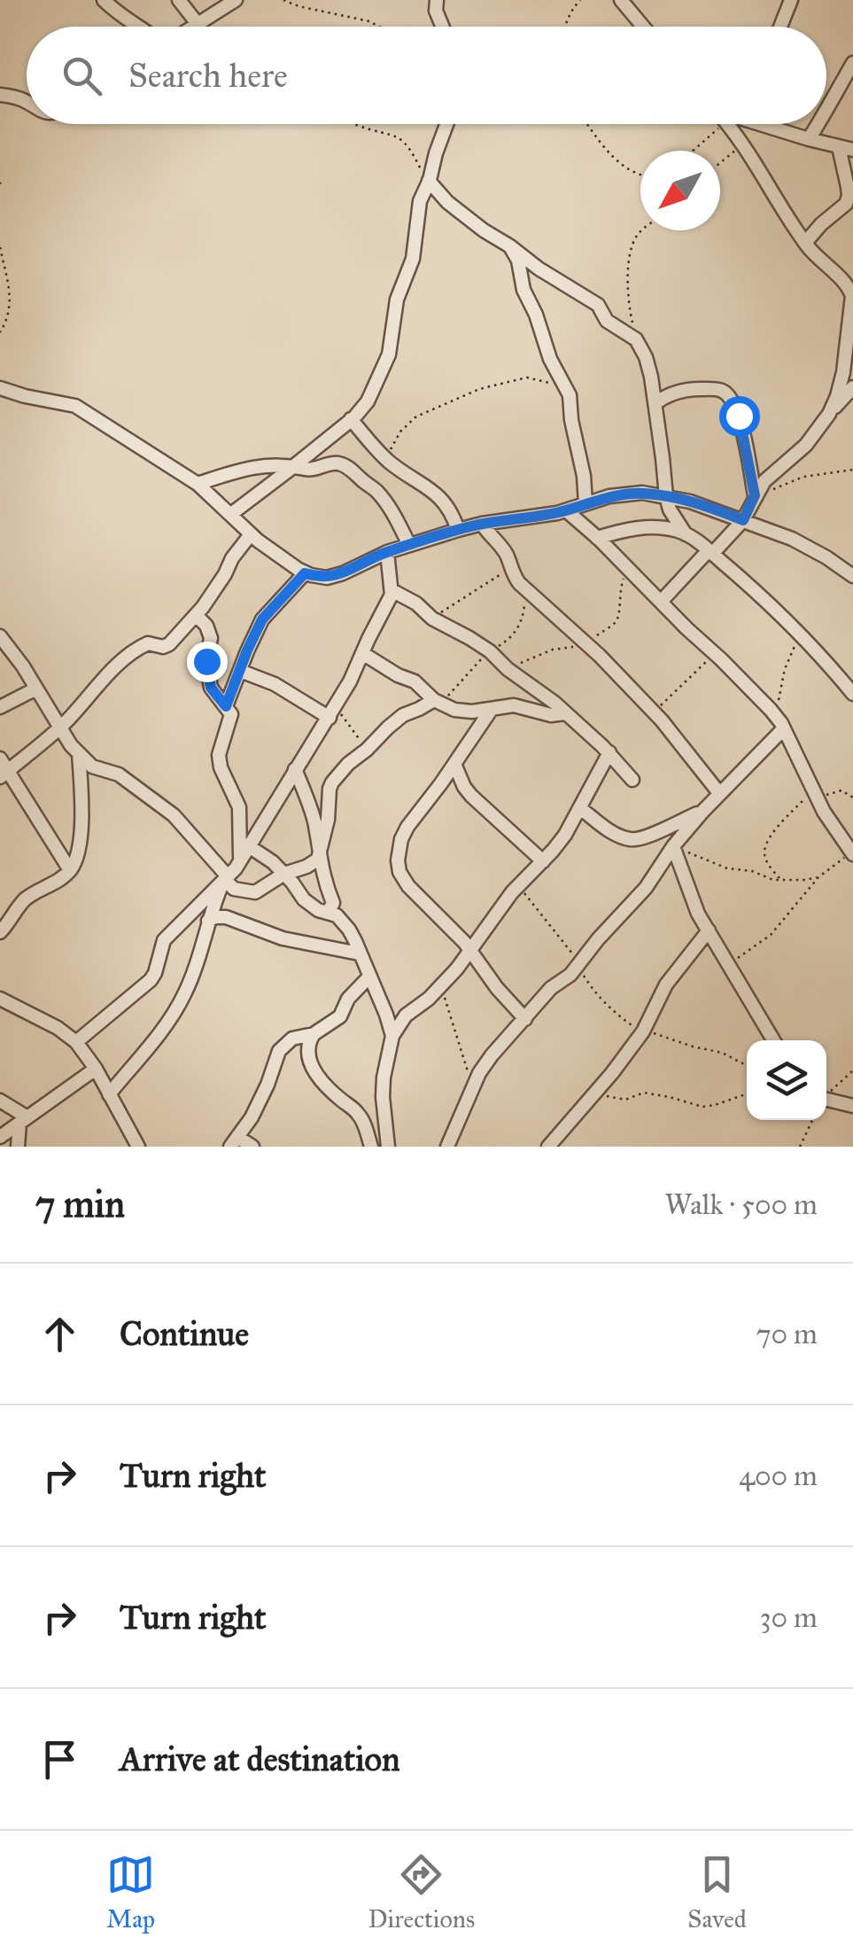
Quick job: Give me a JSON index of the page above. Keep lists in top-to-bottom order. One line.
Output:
{"north":"bottom left","page":{"search":"Search here","heading":["7 min","Walk · 500 m"],"list":[["Continue","70 m"],["Turn right","400 m"],["Turn right","30 m"],"Arrive at destination"],"nav":["Map","Directions","Saved"]}}
